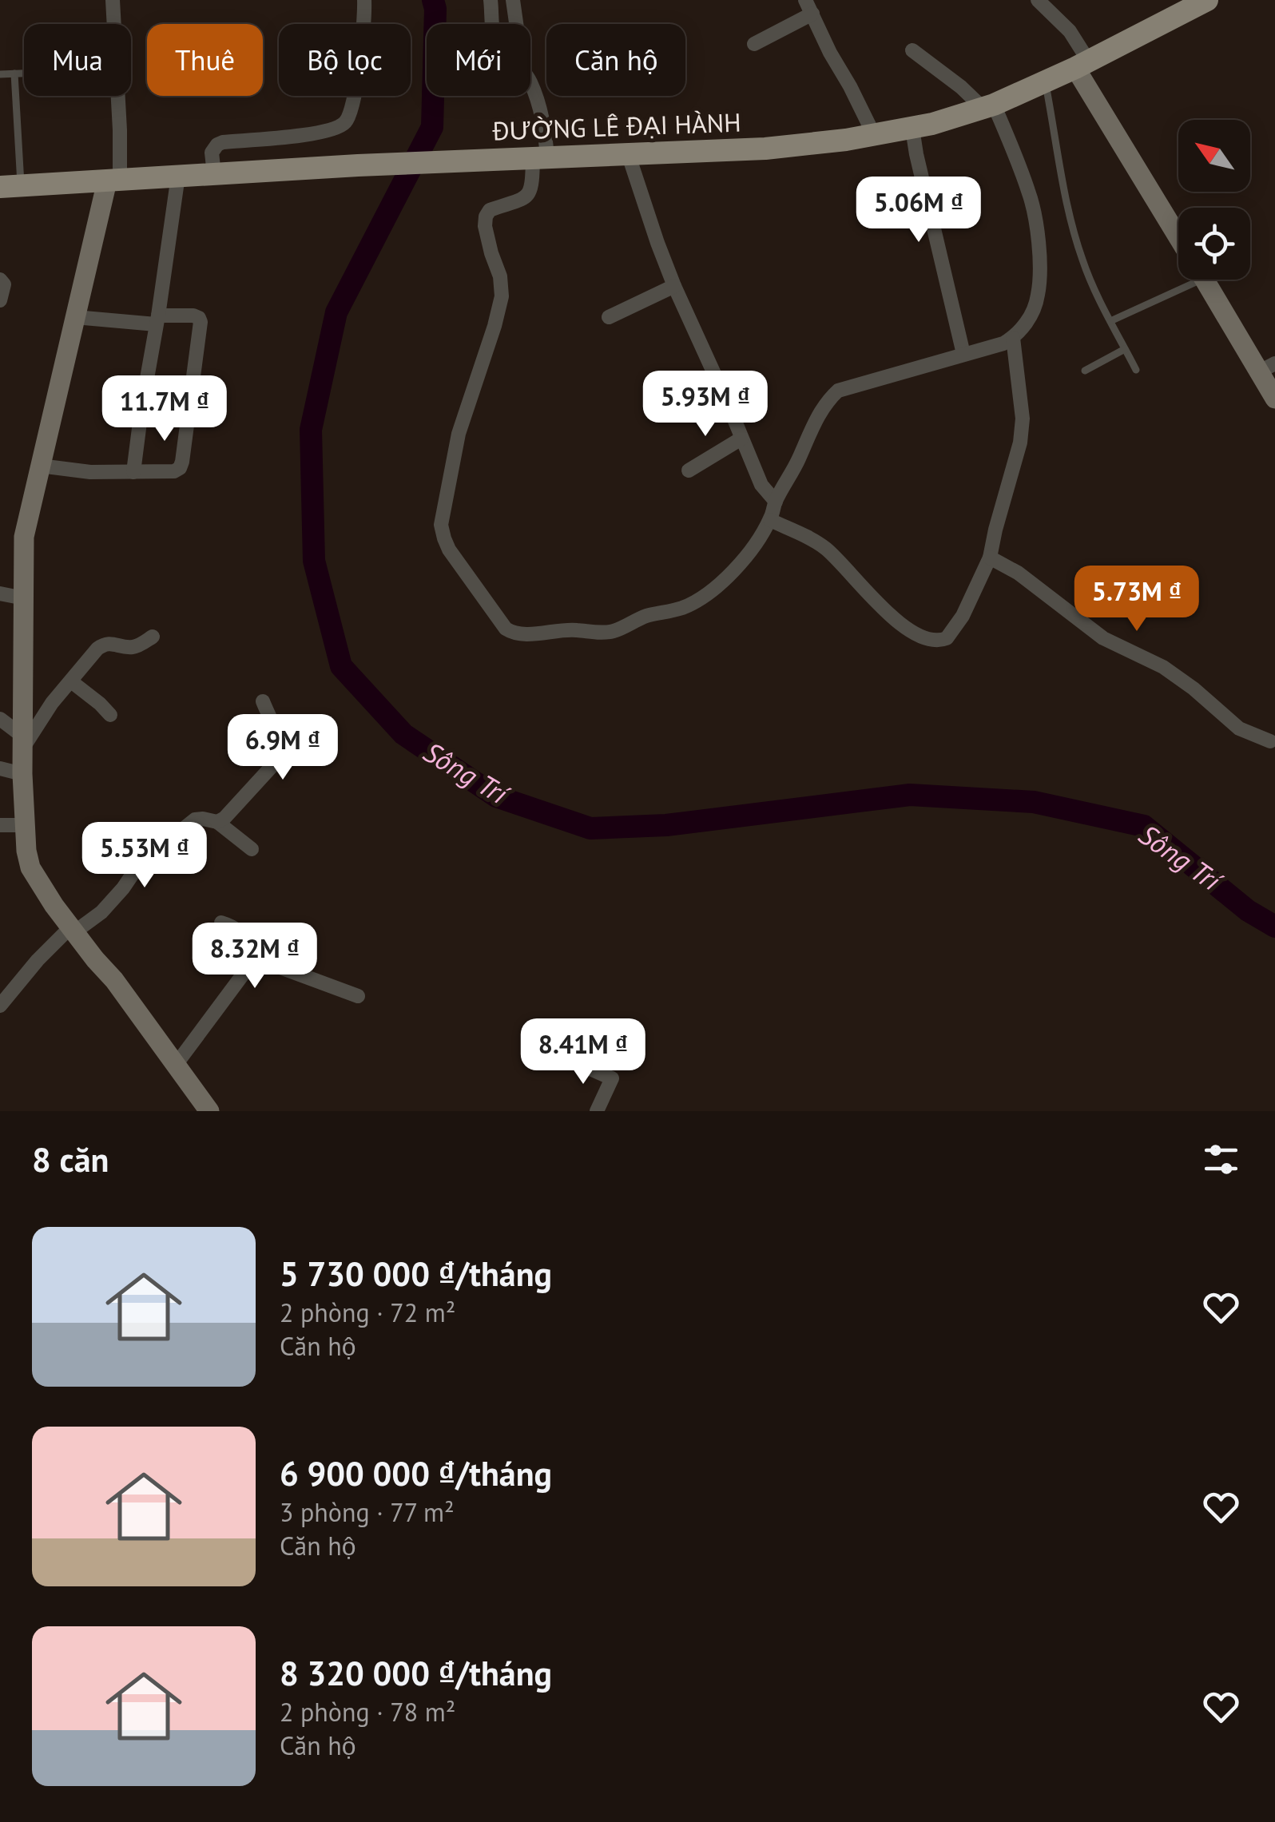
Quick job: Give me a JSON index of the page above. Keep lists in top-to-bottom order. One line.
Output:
{"streets":{"main road":["ĐƯỜNG LÊ ĐẠI HÀNH"]},"water":["Sông Trí"],"north":"top left","page":{"chip":["Mua","Thuê","Bộ lọc","Mới","Căn hộ"],"price":["5.06M ₫","5.93M ₫","11.7M ₫","5.73M ₫","6.9M ₫","5.53M ₫","8.32M ₫","8.41M ₫"],"heading":"8 căn","list":[{"name":"5 730 000 ₫/tháng","note":"2 phòng · 72 m² · Căn hộ"},{"name":"6 900 000 ₫/tháng","note":"3 phòng · 77 m² · Căn hộ"},{"name":"8 320 000 ₫/tháng","note":"2 phòng · 78 m² · Căn hộ"}]}}
